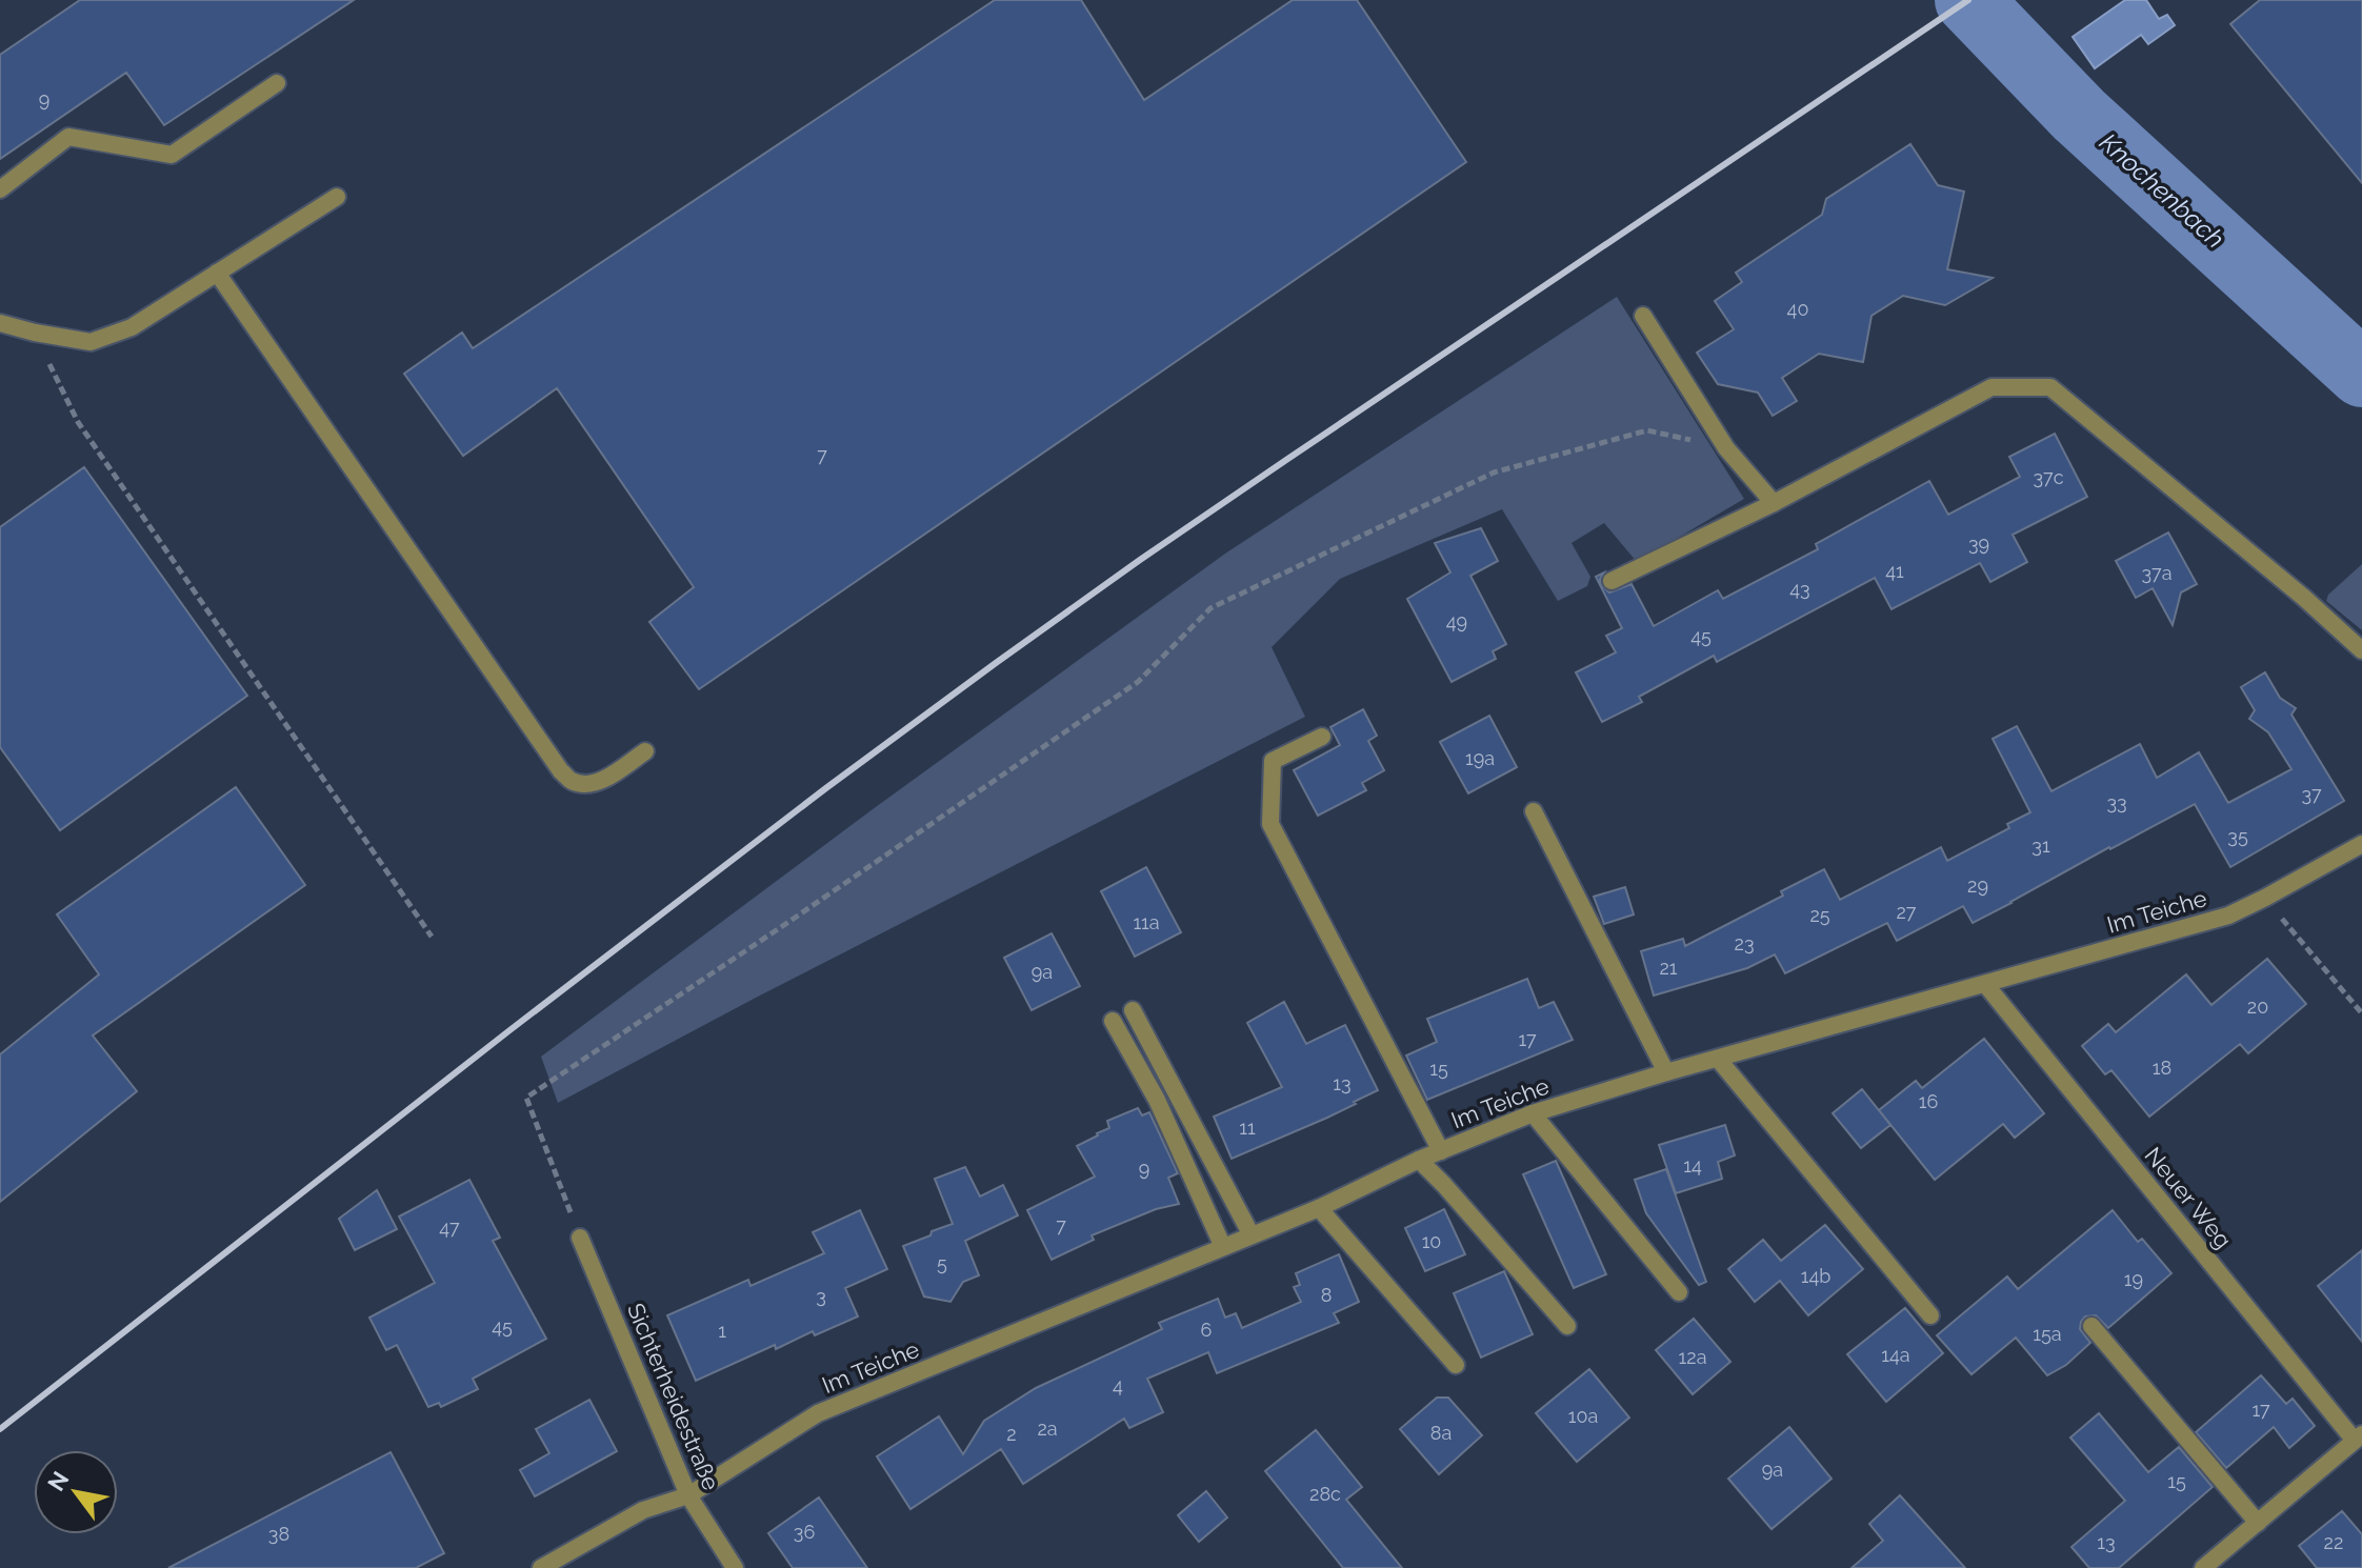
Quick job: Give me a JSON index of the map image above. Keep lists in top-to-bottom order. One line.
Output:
{"streets":{"street":["Im Teiche","Neuer Weg","Sichterheidestraße"]},"crossings":[["Im Teiche","Neuer Weg"],["Im Teiche","Sichterheidestraße"]],"water":["Knochenbach"],"house_numbers":["9","40","7","37c","39","41","37a","43","49","45","19a","37","33","35","31","29","27","25","11a","23","21","9a","20","17","18","15","13","16","11","14","9","7","47","10","5","14b","19","8","3","45","6","1","15a","14a","12a","4","17","10a","2a","8a","2","9a","15","28c","36","38","13","22"],"north":"top left"}
